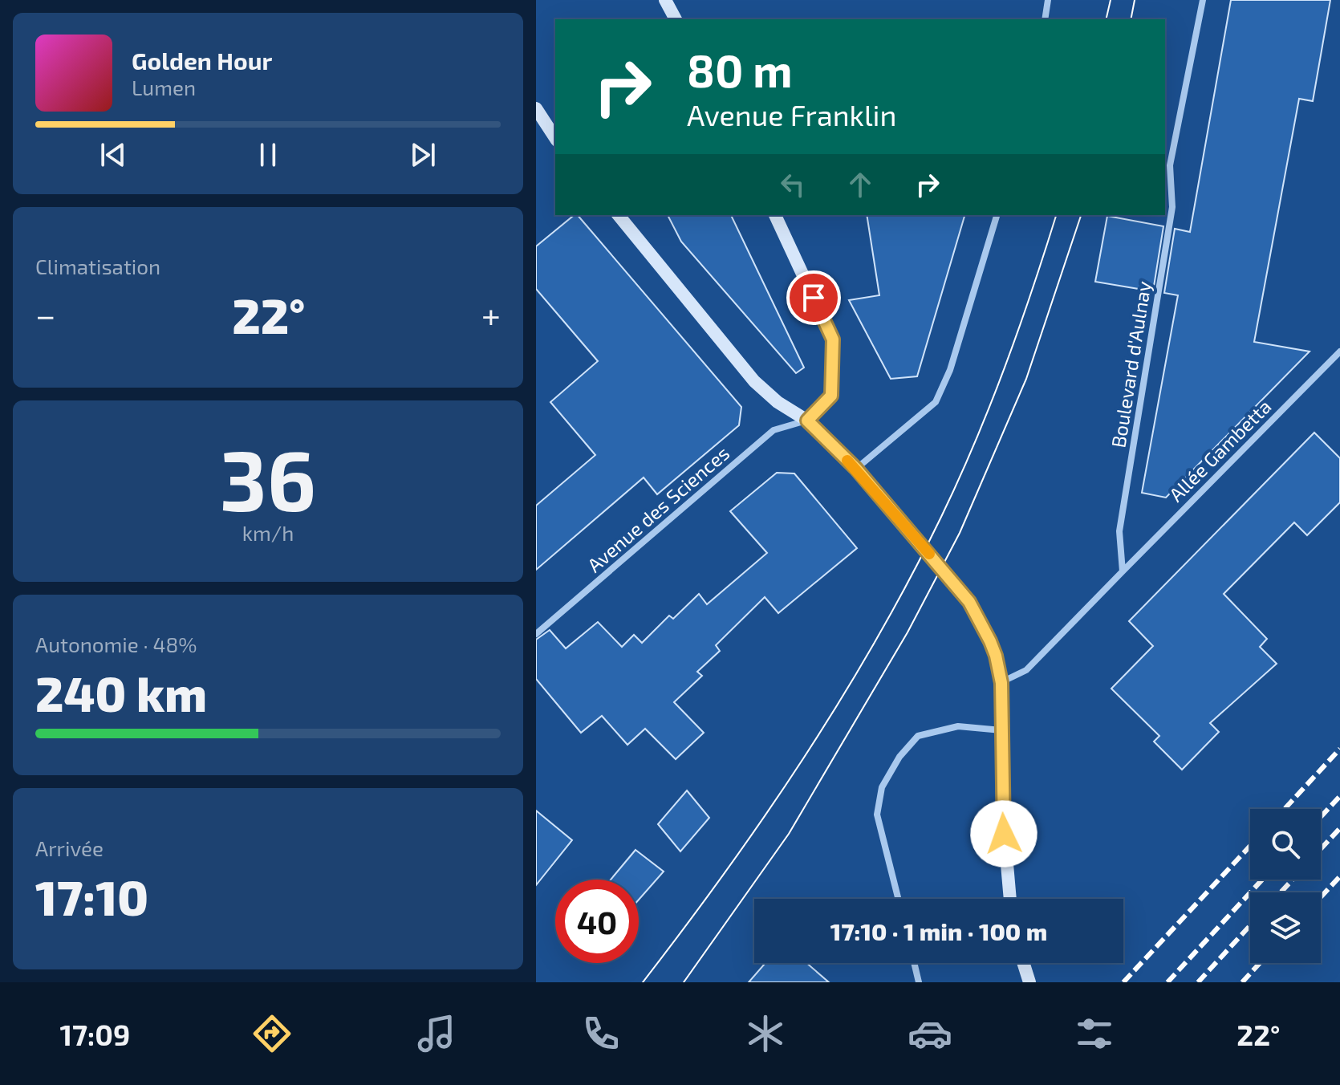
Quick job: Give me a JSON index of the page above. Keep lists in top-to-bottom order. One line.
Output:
{"streets":{"street":["Boulevard d'Aulnay","Allée Gambetta","Avenue des Sciences"]},"crossings":[["Boulevard d'Aulnay","Allée Gambetta"]],"page":{"turn":["80 m","Avenue Franklin"],"song":["Golden Hour","Lumen"],"tile":["Climatisation",["36","km/h"],["Autonomie · 48%","240 km"],["Arrivée","17:10"]],"heat":["−","22°","+"],"limit":"40","trip":"17:10 · 1 min · 100 m","tabs":["17:09","22°"]}}
